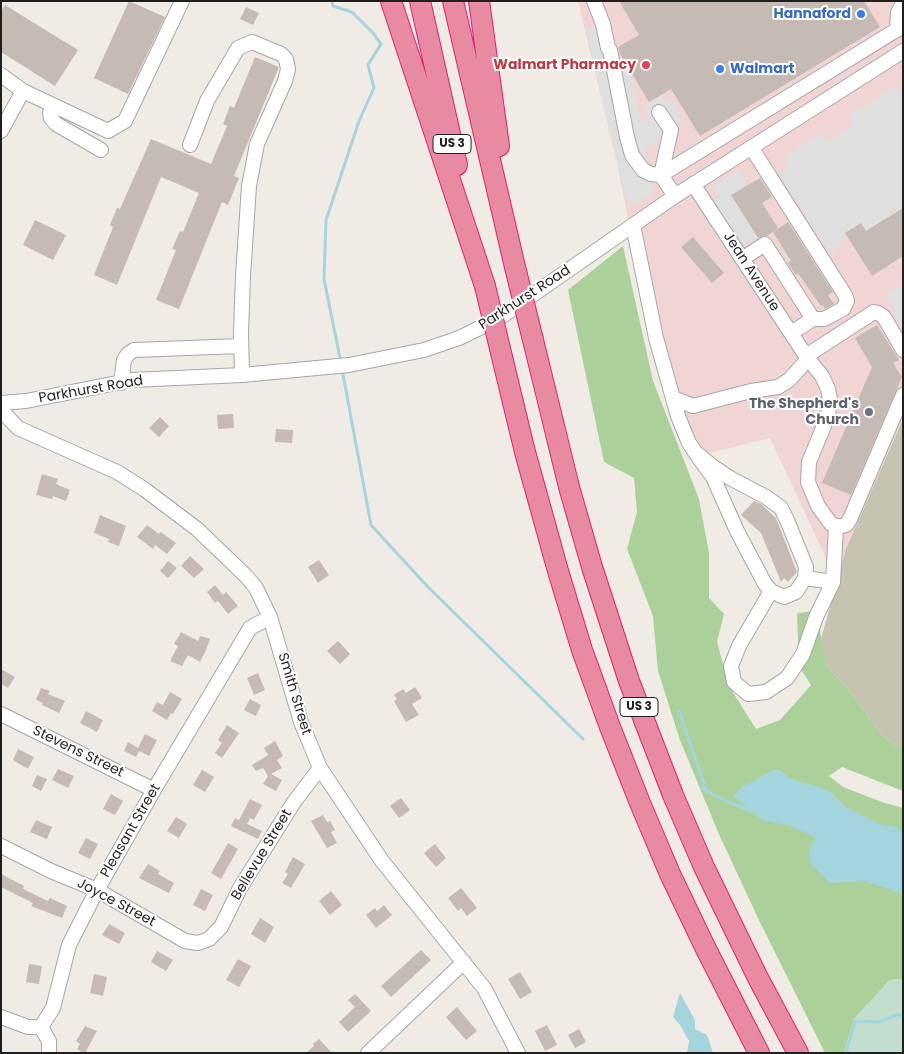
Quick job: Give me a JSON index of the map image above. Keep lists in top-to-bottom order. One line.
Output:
{"streets":{"highway":["US 3"],"street":["Jean Avenue","Parkhurst Road","Smith Street","Stevens Street","Pleasant Street","Bellevue Street","Joyce Street"]},"crossings":[["Jean Avenue","Parkhurst Road"],["Smith Street","Pleasant Street"],["Smith Street","Bellevue Street"],["Stevens Street","Pleasant Street"],["Pleasant Street","Joyce Street"],["Bellevue Street","Joyce Street"]],"places":["Hannaford","Walmart Pharmacy","Walmart","The Shepherd's Church"]}
